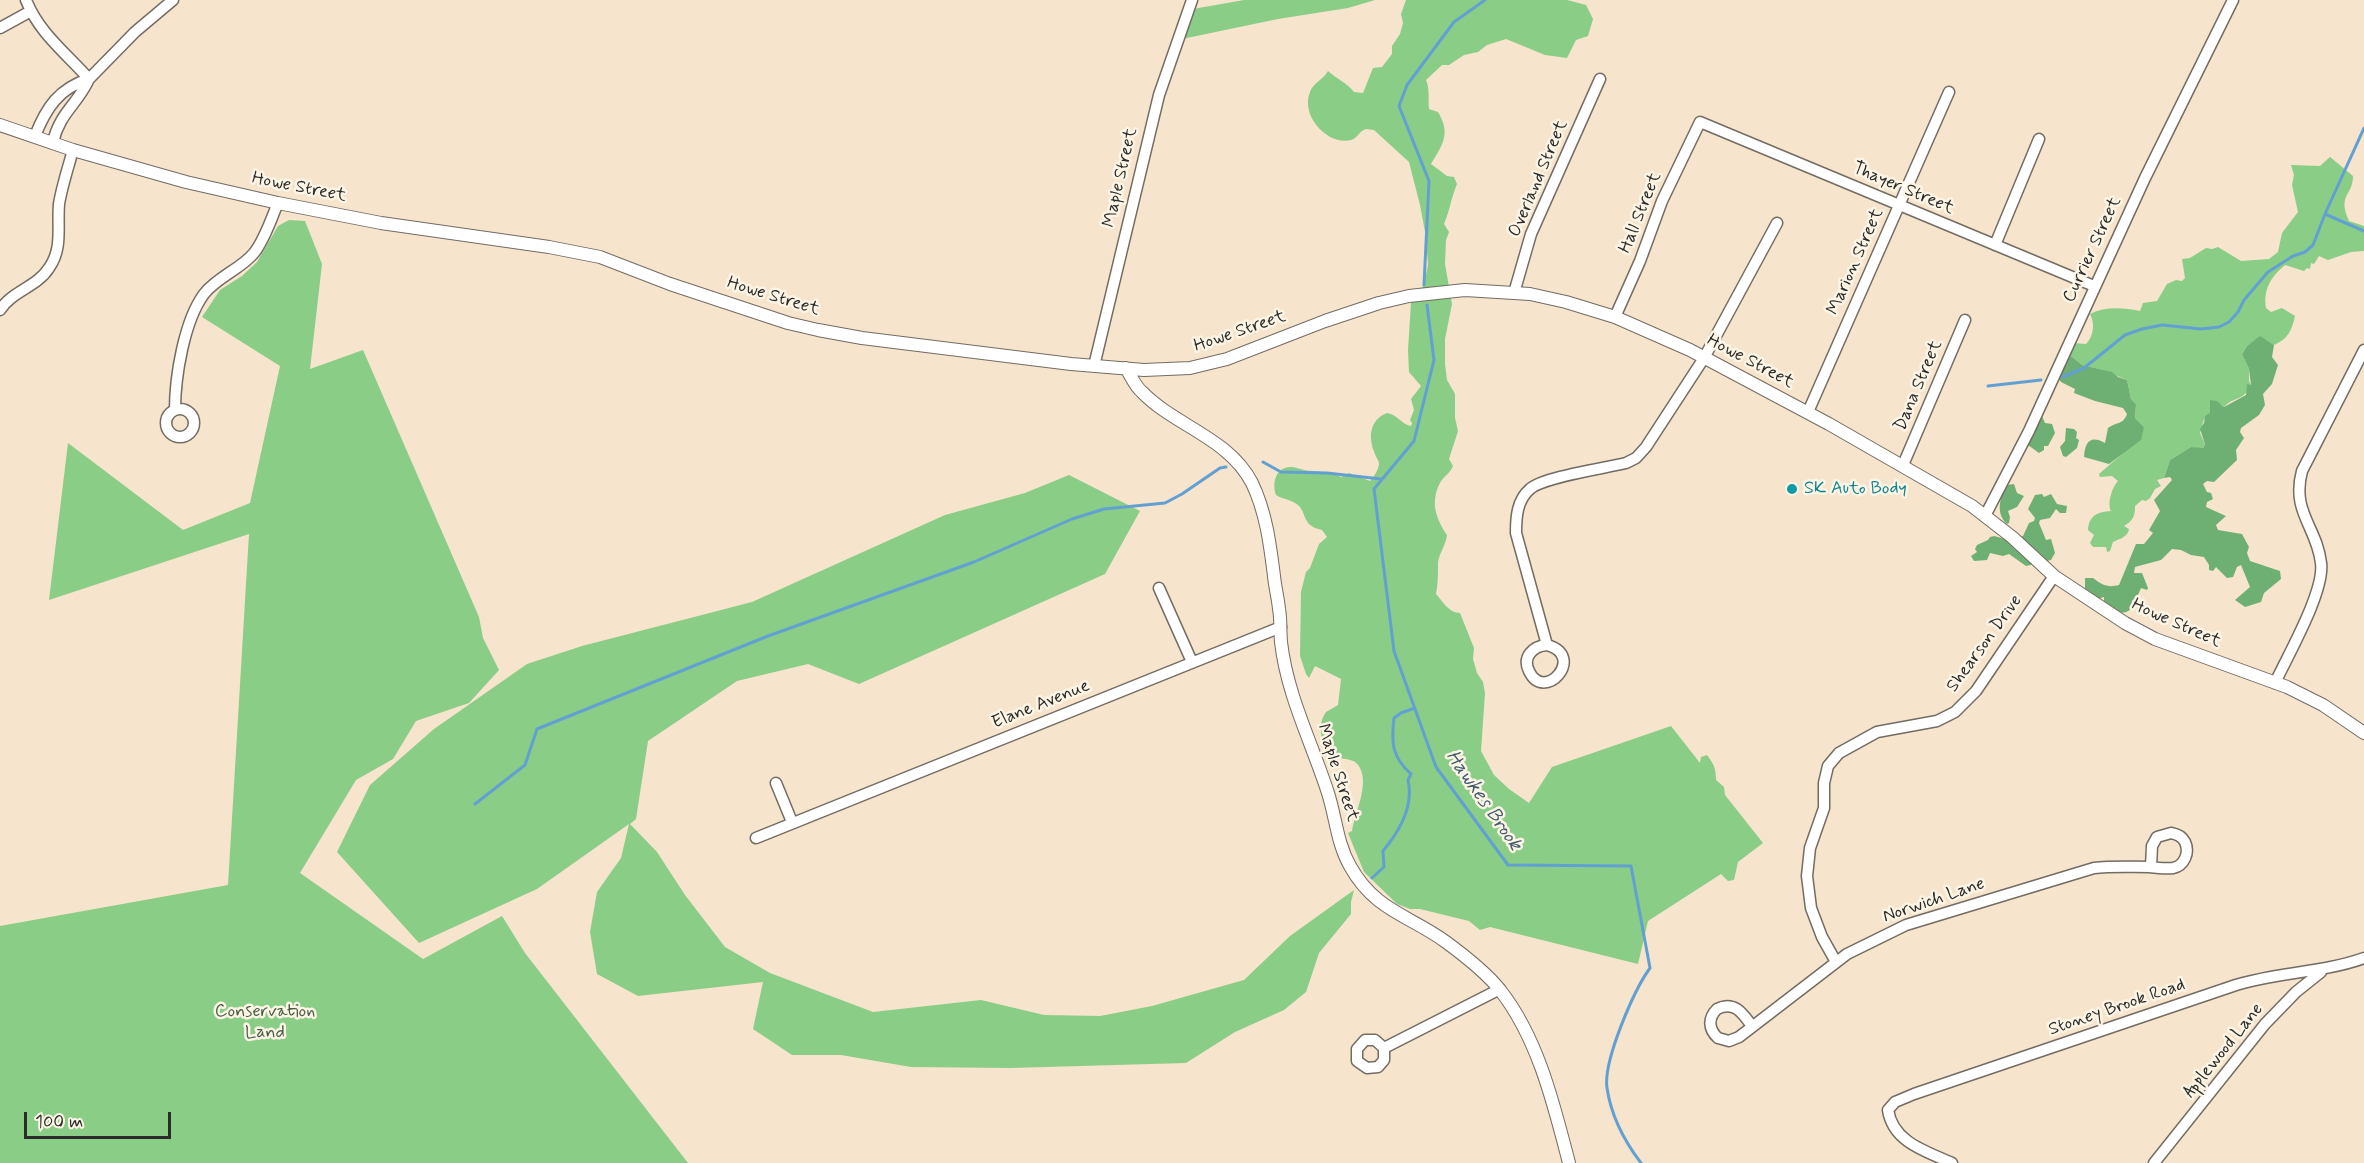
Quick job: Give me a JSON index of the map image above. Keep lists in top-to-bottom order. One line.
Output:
{"streets":{"street":["Maple Street","Overland Street","Howe Street","Thayer Street","Hall Street","Currier Street","Marion Street","Dana Street","Shearson Drive","Elane Avenue","Norwich Lane","Stoney Brook Road","Applewood Lane"]},"crossings":[["Maple Street","Howe Street"],["Maple Street","Elane Avenue"],["Overland Street","Howe Street"],["Howe Street","Hall Street"],["Howe Street","Currier Street"],["Howe Street","Marion Street"],["Howe Street","Dana Street"],["Howe Street","Shearson Drive"],["Thayer Street","Hall Street"],["Thayer Street","Currier Street"],["Thayer Street","Marion Street"],["Shearson Drive","Norwich Lane"],["Stoney Brook Road","Applewood Lane"]],"water":["Hawkes Brook"],"parks":["Conservation Land"],"places":["SK Auto Body"],"scale_bar":"100 m"}
